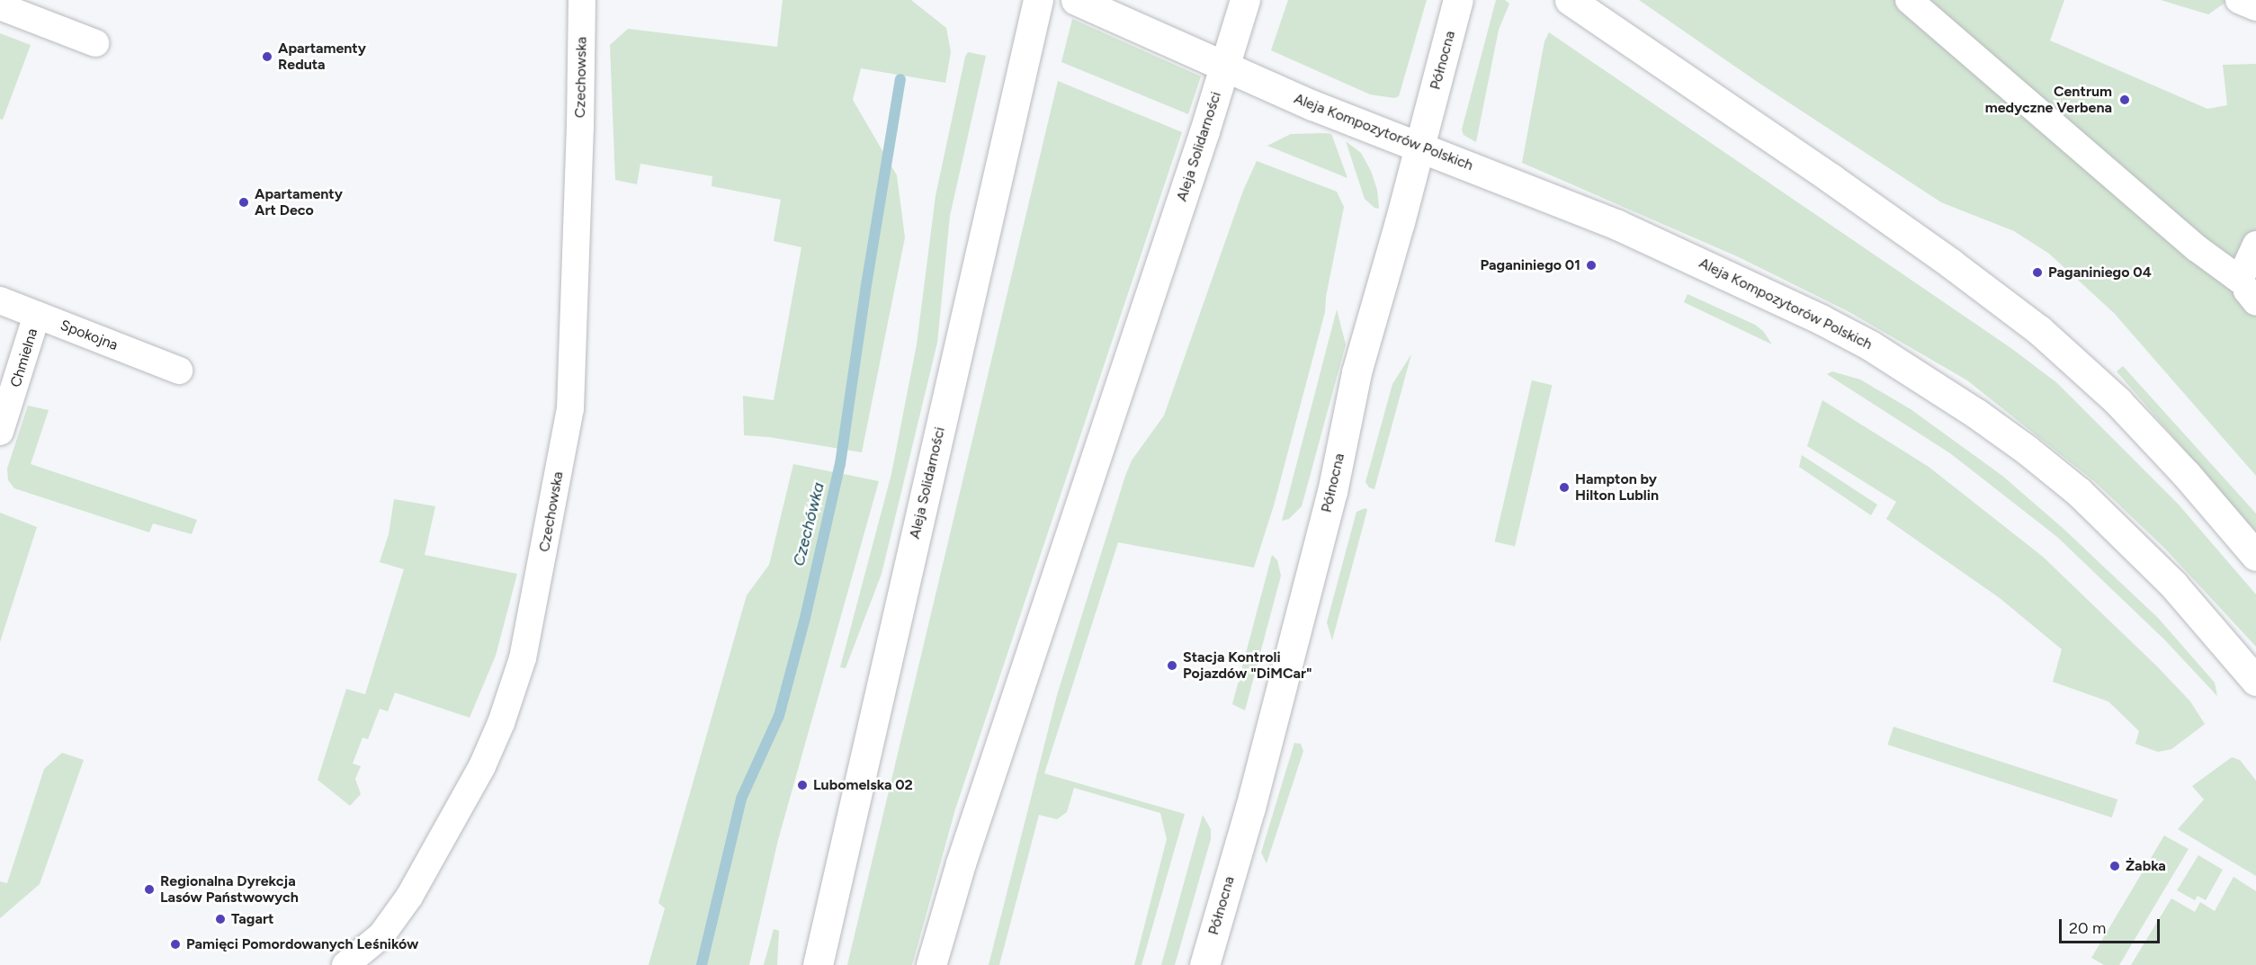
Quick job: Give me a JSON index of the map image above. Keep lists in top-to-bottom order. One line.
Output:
{"streets":{"street":["Północna","Czechowska","Aleja Kompozytorów Polskich","Aleja Solidarności","Spokojna","Chmielna"]},"crossings":[["Północna","Aleja Kompozytorów Polskich"],["Aleja Kompozytorów Polskich","Aleja Solidarności"],["Spokojna","Chmielna"]],"water":["Czechówka"],"places":["Apartamenty Reduta","Centrum medyczne Verbena","Apartamenty Art Deco","Paganiniego 01","Paganiniego 04","Hampton by Hilton Lublin","Stacja Kontroli Pojazdów \"DiMCar\"","Lubomelska 02","Żabka","Regionalna Dyrekcja Lasów Państwowych","Tagart","Pamięci Pomordowanych Leśników"],"scale_bar":"20 m"}
